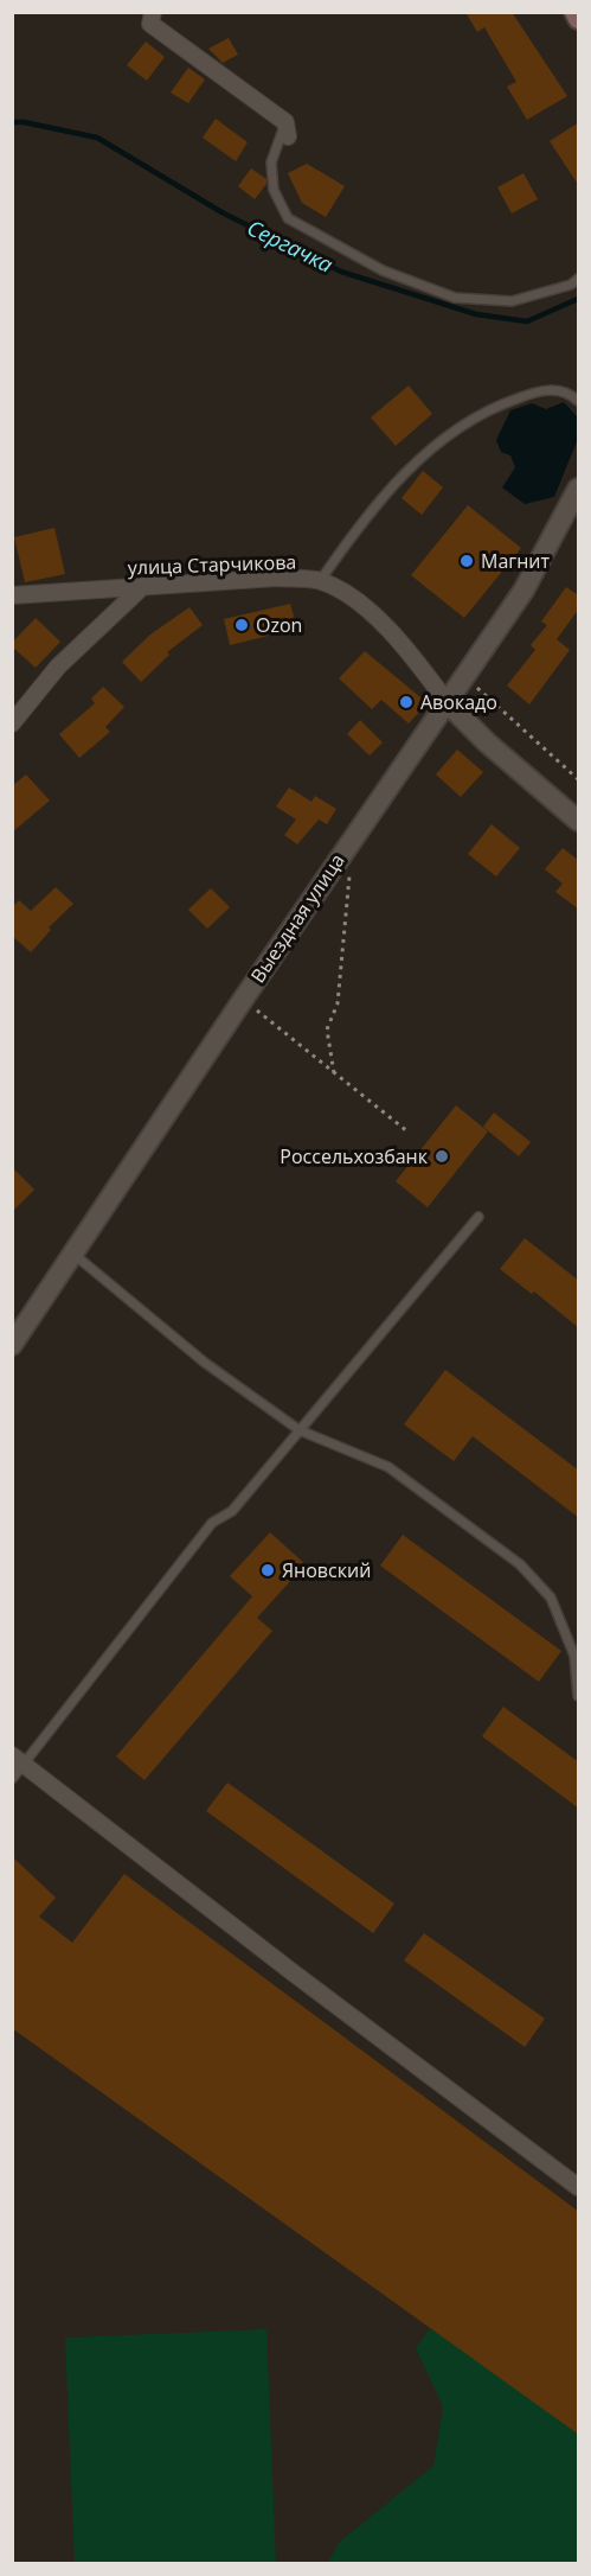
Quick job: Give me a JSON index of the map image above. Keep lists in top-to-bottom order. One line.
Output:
{"streets":{"street":["улица Старчикова","Выездная улица"]},"crossings":[["улица Старчикова","Выездная улица"]],"water":["Сергачка"],"places":["Магнит","Ozon","Авокадо","Россельхозбанк","Яновский"]}
